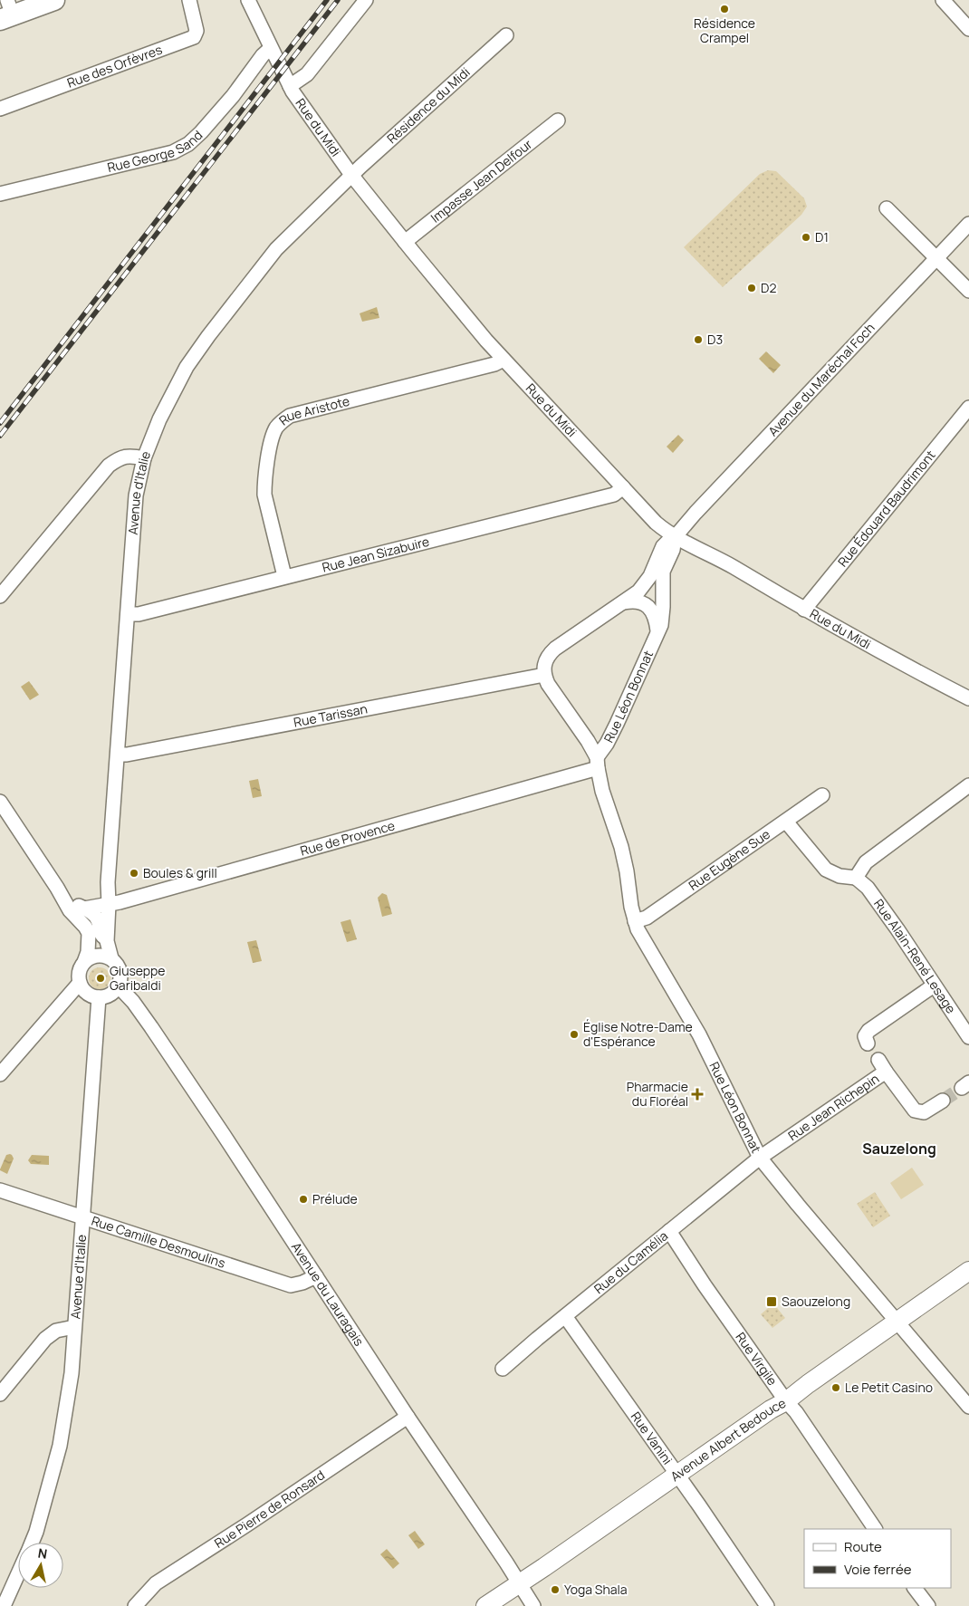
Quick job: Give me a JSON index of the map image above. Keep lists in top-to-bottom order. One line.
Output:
{"streets":{"street":["Rue des Orfèvres","Résidence du Midi","Rue du Midi","Rue George Sand","Impasse Jean Delfour","Avenue du Maréchal Foch","Rue Aristote","Avenue d'Italie","Rue Édouard Baudrimont","Rue Jean Sizabuire","Rue Léon Bonnat","Rue Tarissan","Rue de Provence","Rue Eugène Sue","Rue Alain-René Lesage","Rue Jean Richepin","Rue Camille Desmoulins","Rue du Camélia","Avenue du Lauragais","Rue Virgile","Rue Vanini","Avenue Albert Bedouce","Rue Pierre de Ronsard"]},"crossings":[["Résidence du Midi","Rue du Midi"],["Résidence du Midi","Avenue d'Italie"],["Rue du Midi","Rue George Sand"],["Rue du Midi","Impasse Jean Delfour"],["Rue du Midi","Avenue du Maréchal Foch"],["Rue du Midi","Rue Aristote"],["Rue du Midi","Avenue d'Italie"],["Rue du Midi","Rue Édouard Baudrimont"],["Rue du Midi","Rue Jean Sizabuire"],["Rue du Midi","Rue Léon Bonnat"],["Avenue du Maréchal Foch","Rue Léon Bonnat"],["Rue Aristote","Rue Jean Sizabuire"],["Avenue d'Italie","Rue Jean Sizabuire"],["Avenue d'Italie","Rue Tarissan"],["Avenue d'Italie","Rue de Provence"],["Avenue d'Italie","Rue Camille Desmoulins"],["Avenue d'Italie","Avenue du Lauragais"],["Rue Léon Bonnat","Rue Tarissan"],["Rue Léon Bonnat","Rue de Provence"],["Rue Léon Bonnat","Rue Eugène Sue"],["Rue Léon Bonnat","Rue Jean Richepin"],["Rue Léon Bonnat","Rue du Camélia"],["Rue Léon Bonnat","Avenue Albert Bedouce"],["Rue Jean Richepin","Rue du Camélia"],["Rue Camille Desmoulins","Avenue du Lauragais"],["Rue du Camélia","Rue Virgile"],["Rue du Camélia","Rue Vanini"],["Avenue du Lauragais","Avenue Albert Bedouce"],["Avenue du Lauragais","Rue Pierre de Ronsard"],["Rue Virgile","Avenue Albert Bedouce"],["Rue Vanini","Avenue Albert Bedouce"]],"districts":["Sauzelong"],"places":{"other":["Résidence Crampel","D1","D2","D3","Boules & grill","Giuseppe Garibaldi","Église Notre-Dame d'Espérance","Prélude","Le Petit Casino","Yoga Shala"],"health":["Pharmacie du Floréal"],"transit":["Saouzelong"]},"legend":["Route","Voie ferrée"],"north":"top"}
